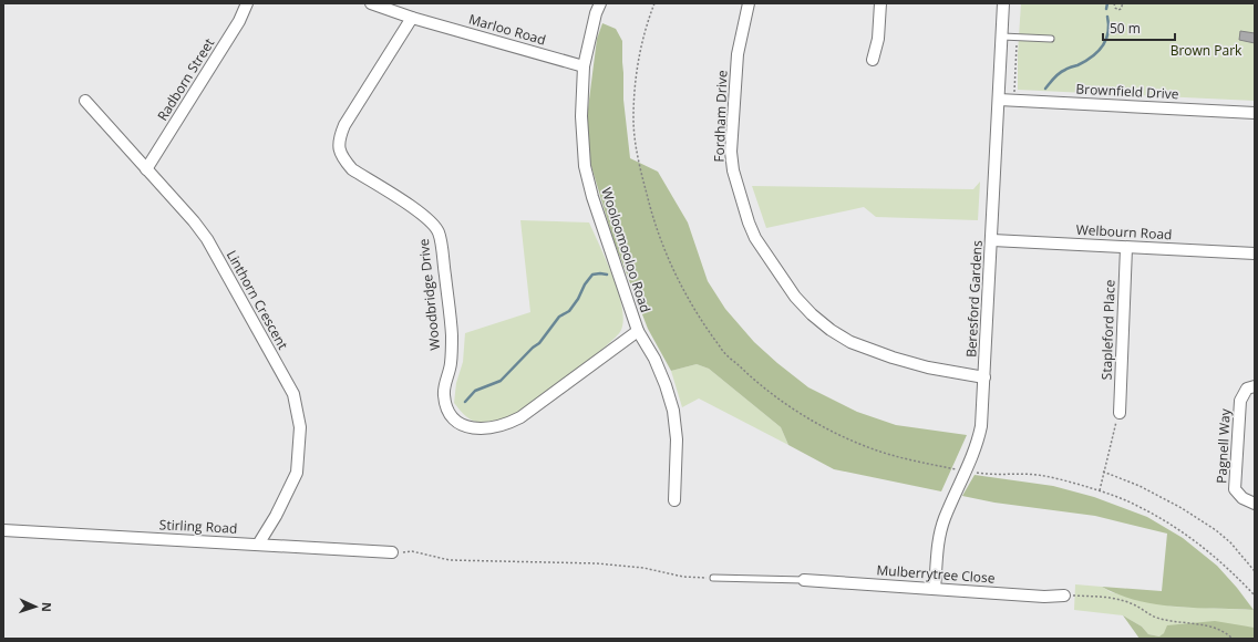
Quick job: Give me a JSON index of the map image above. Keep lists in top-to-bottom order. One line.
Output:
{"streets":{"street":["Marloo Road","Radborn Street","Brownfield Drive","Fordham Drive","Welbourn Road","Wooloomooloo Road","Woodbridge Drive","Beresford Gardens","Linthorn Crescent","Stapleford Place","Pagnell Way","Stirling Road","Mulberrytree Close"]},"crossings":[["Marloo Road","Wooloomooloo Road"],["Marloo Road","Woodbridge Drive"],["Radborn Street","Linthorn Crescent"],["Brownfield Drive","Beresford Gardens"],["Fordham Drive","Beresford Gardens"],["Welbourn Road","Beresford Gardens"],["Welbourn Road","Stapleford Place"],["Wooloomooloo Road","Woodbridge Drive"],["Beresford Gardens","Mulberrytree Close"],["Linthorn Crescent","Stirling Road"]],"parks":["Brown Park"],"scale_bar":"50 m","north":"right"}
